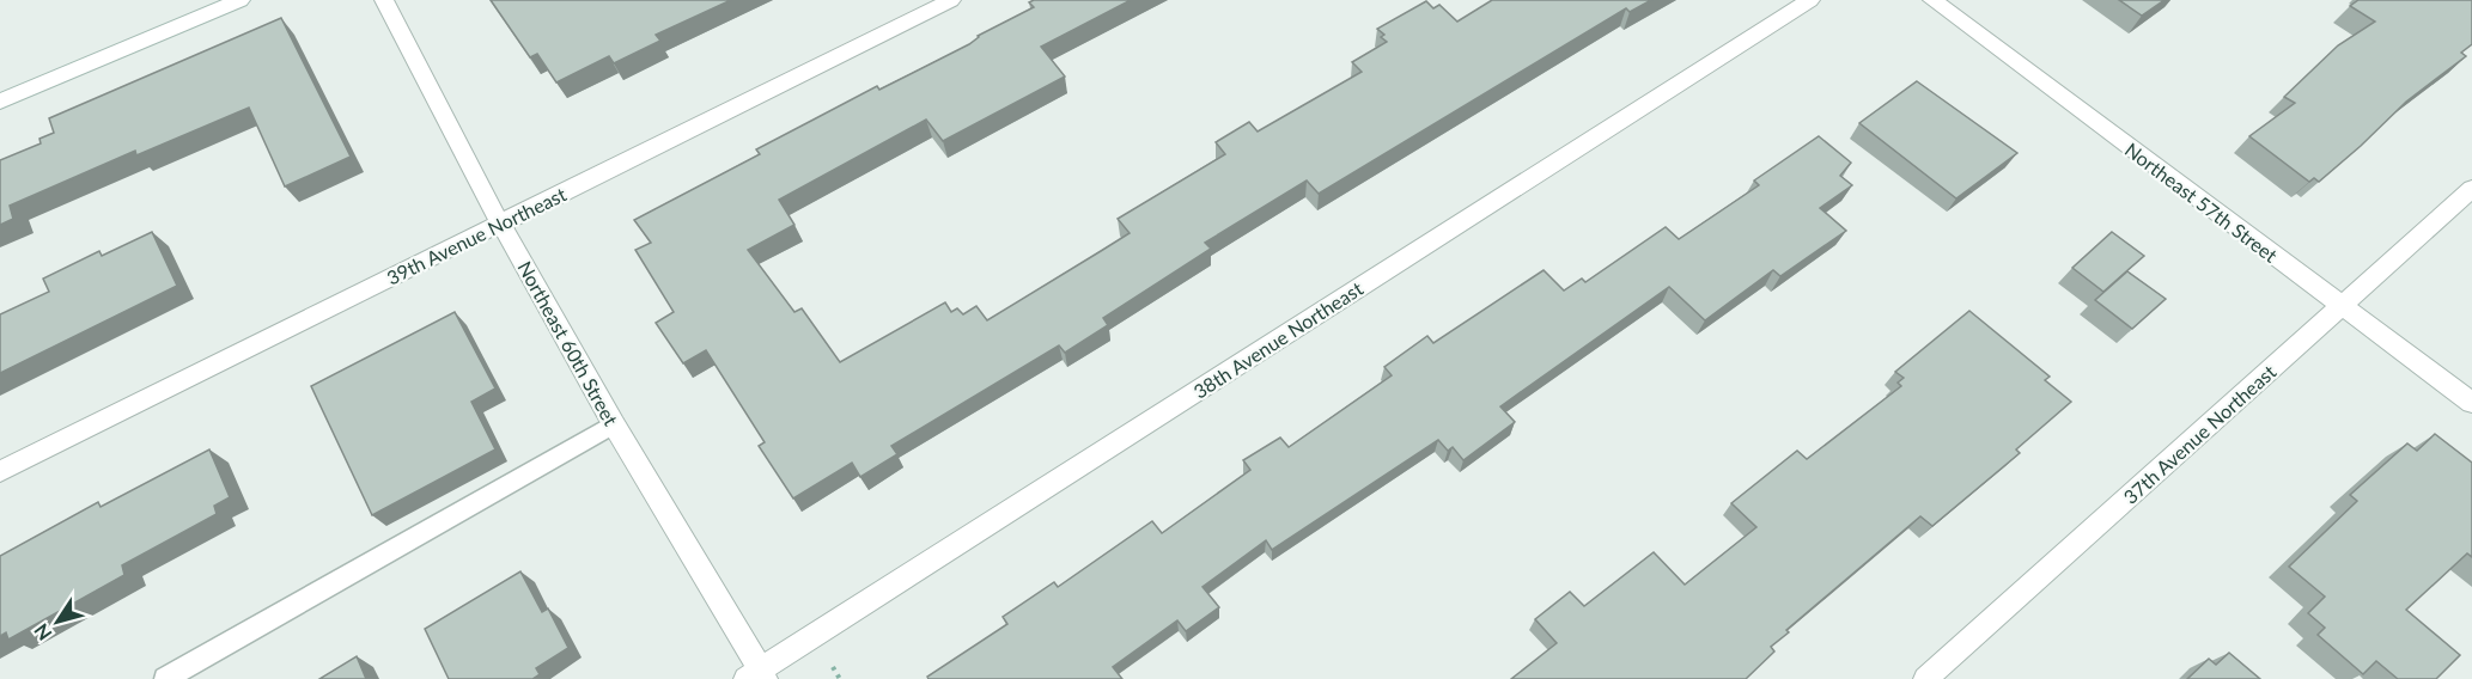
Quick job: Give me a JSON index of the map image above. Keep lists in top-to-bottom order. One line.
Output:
{"streets":{"street":["Northeast 57th Street","39th Avenue Northeast","38th Avenue Northeast","Northeast 60th Street","37th Avenue Northeast"]},"crossings":[["Northeast 57th Street","37th Avenue Northeast"],["39th Avenue Northeast","Northeast 60th Street"],["38th Avenue Northeast","Northeast 60th Street"]],"north":"bottom left"}
